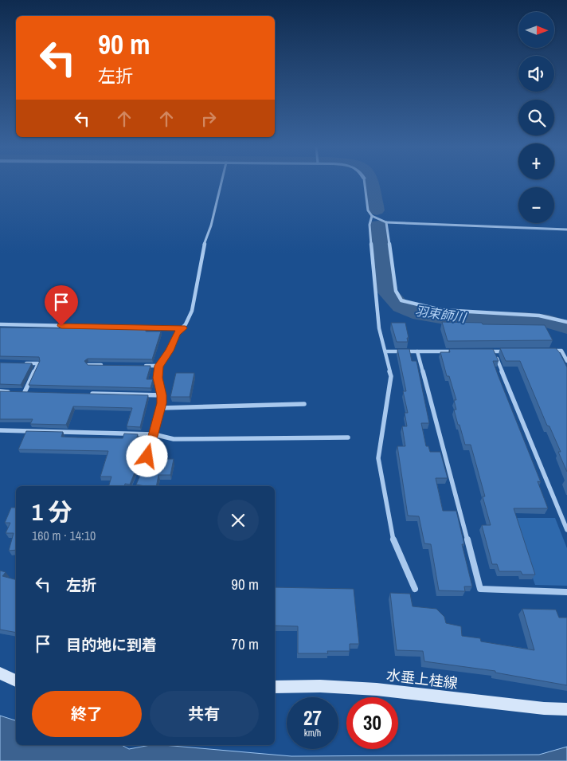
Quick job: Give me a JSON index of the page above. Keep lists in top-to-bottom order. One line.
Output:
{"streets":{"main road":["水垂上桂線"]},"water":["羽束師川"],"north":"right","page":{"map_buttons":["+","−"],"turn":["90 m","左折"],"heading":["1 分","160 m · 14:10"],"list":[{"name":"左折","value":"90 m"},{"name":"目的地に到着","value":"70 m"}],"buttons":["終了","共有"],"speed":"27 km/h","limit":"30"}}
